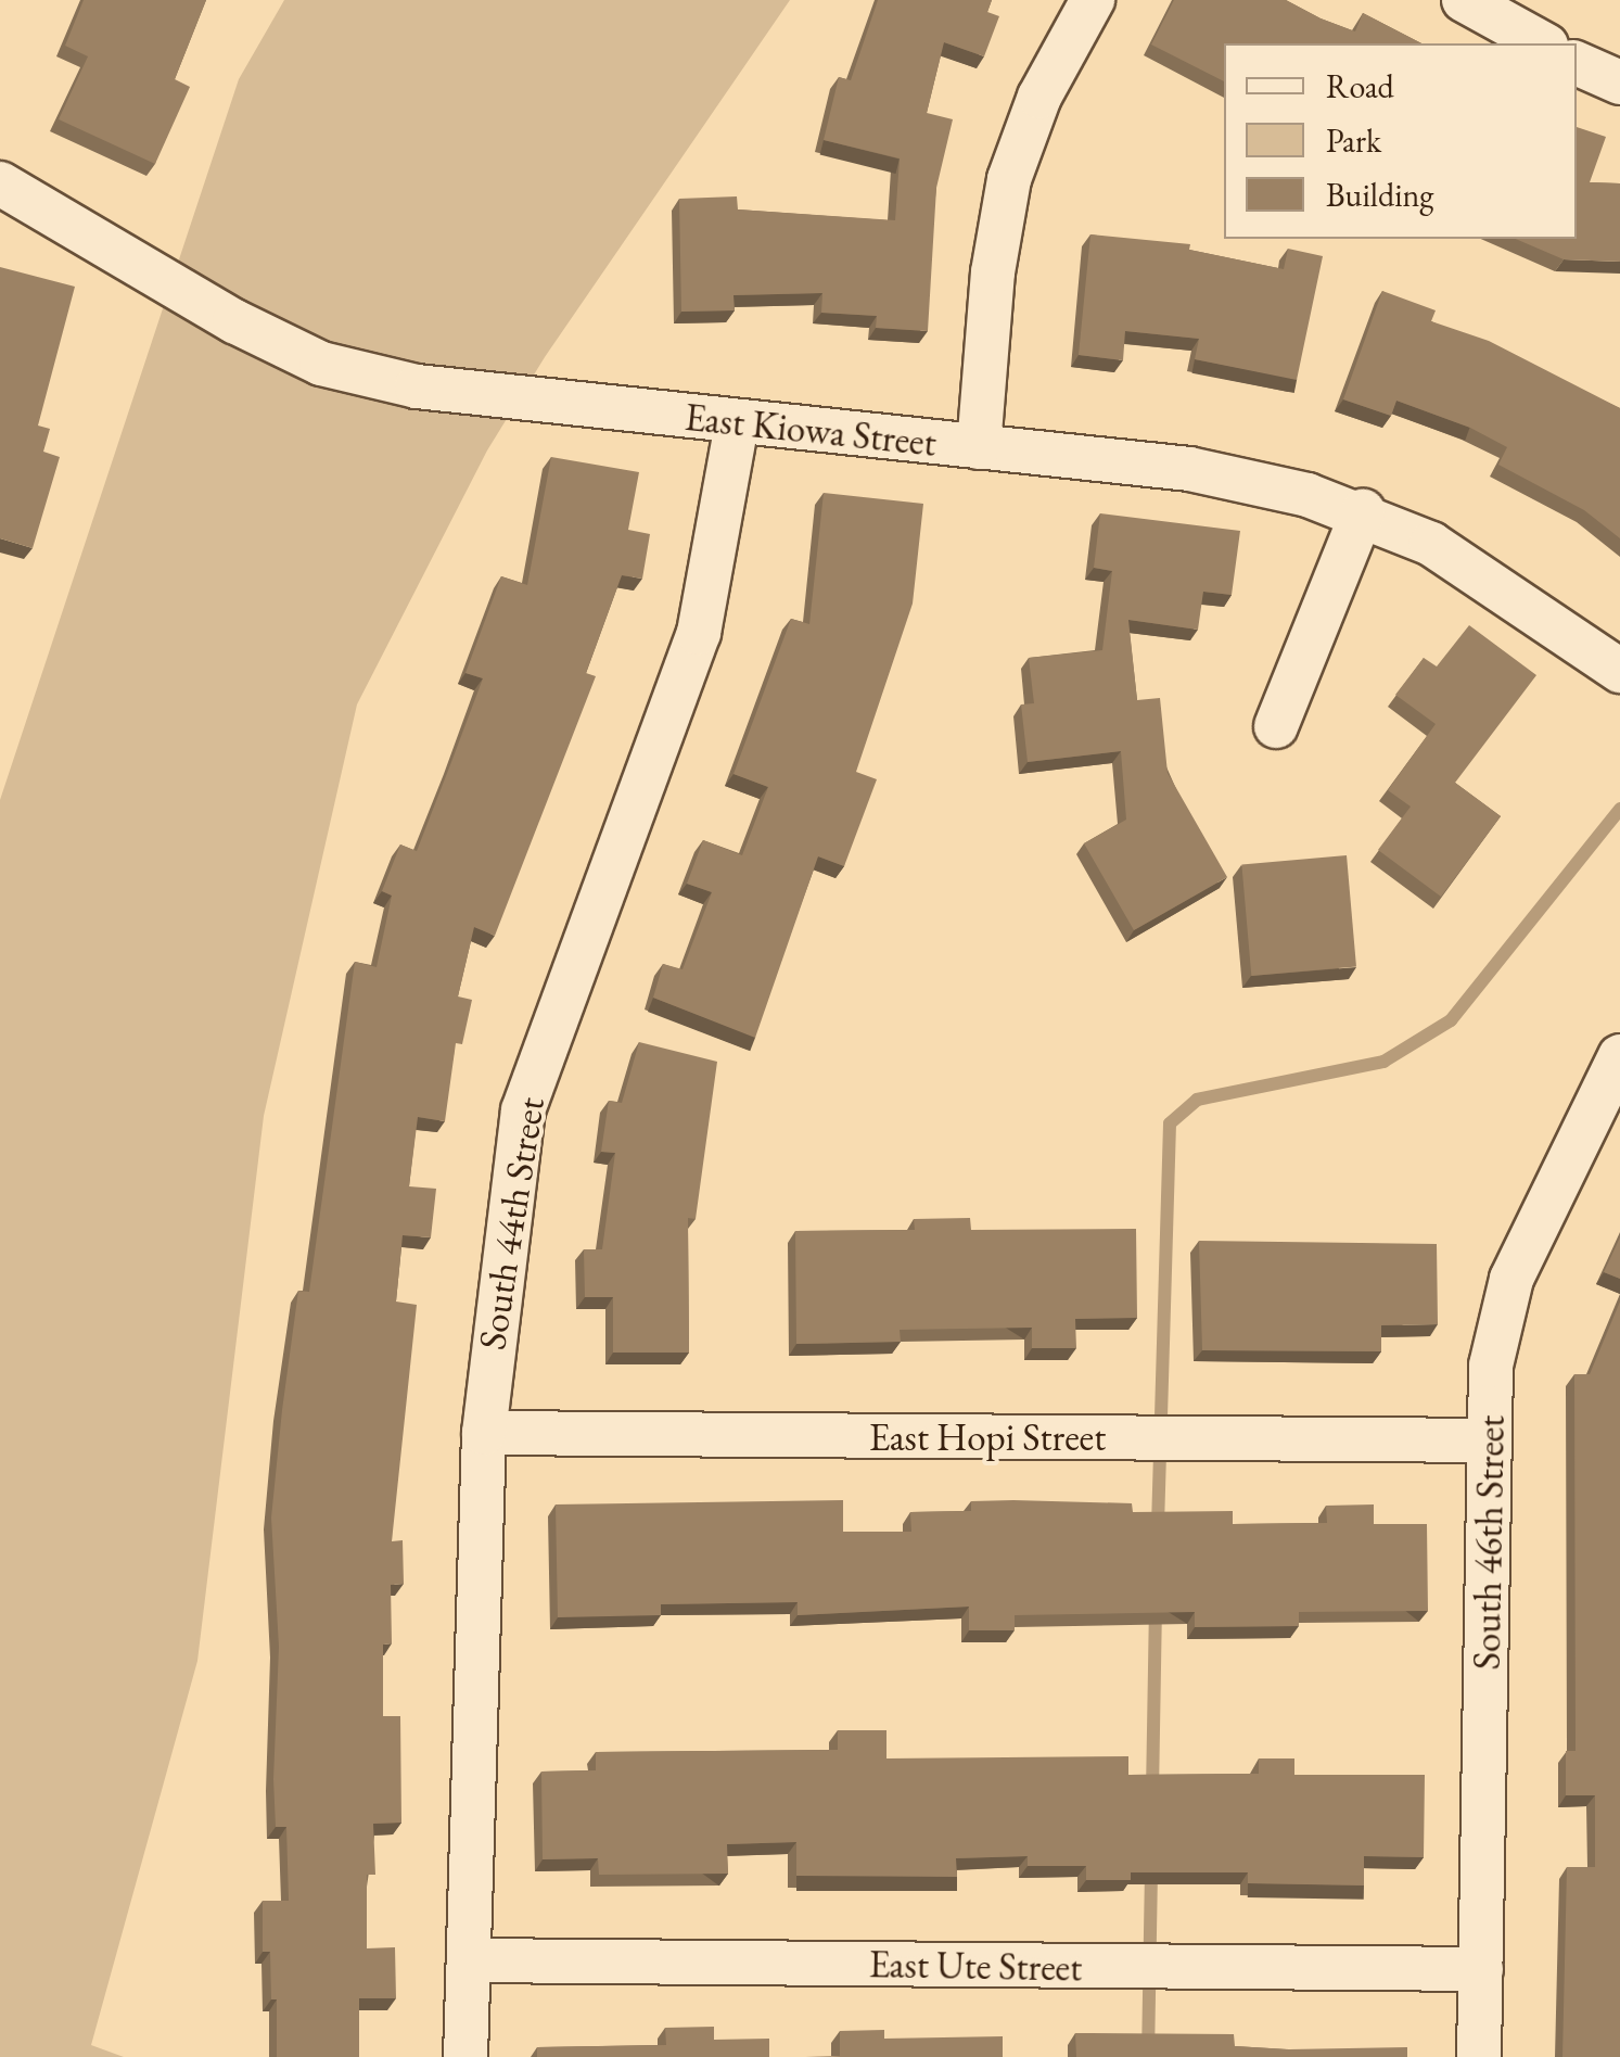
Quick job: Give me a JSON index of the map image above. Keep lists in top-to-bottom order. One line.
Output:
{"streets":{"street":["East Kiowa Street","South 44th Street","East Hopi Street","South 46th Street","East Ute Street"]},"crossings":[["East Kiowa Street","South 44th Street"],["South 44th Street","East Hopi Street"],["South 44th Street","East Ute Street"],["East Hopi Street","South 46th Street"],["South 46th Street","East Ute Street"]],"legend":["Road","Park","Building"]}
